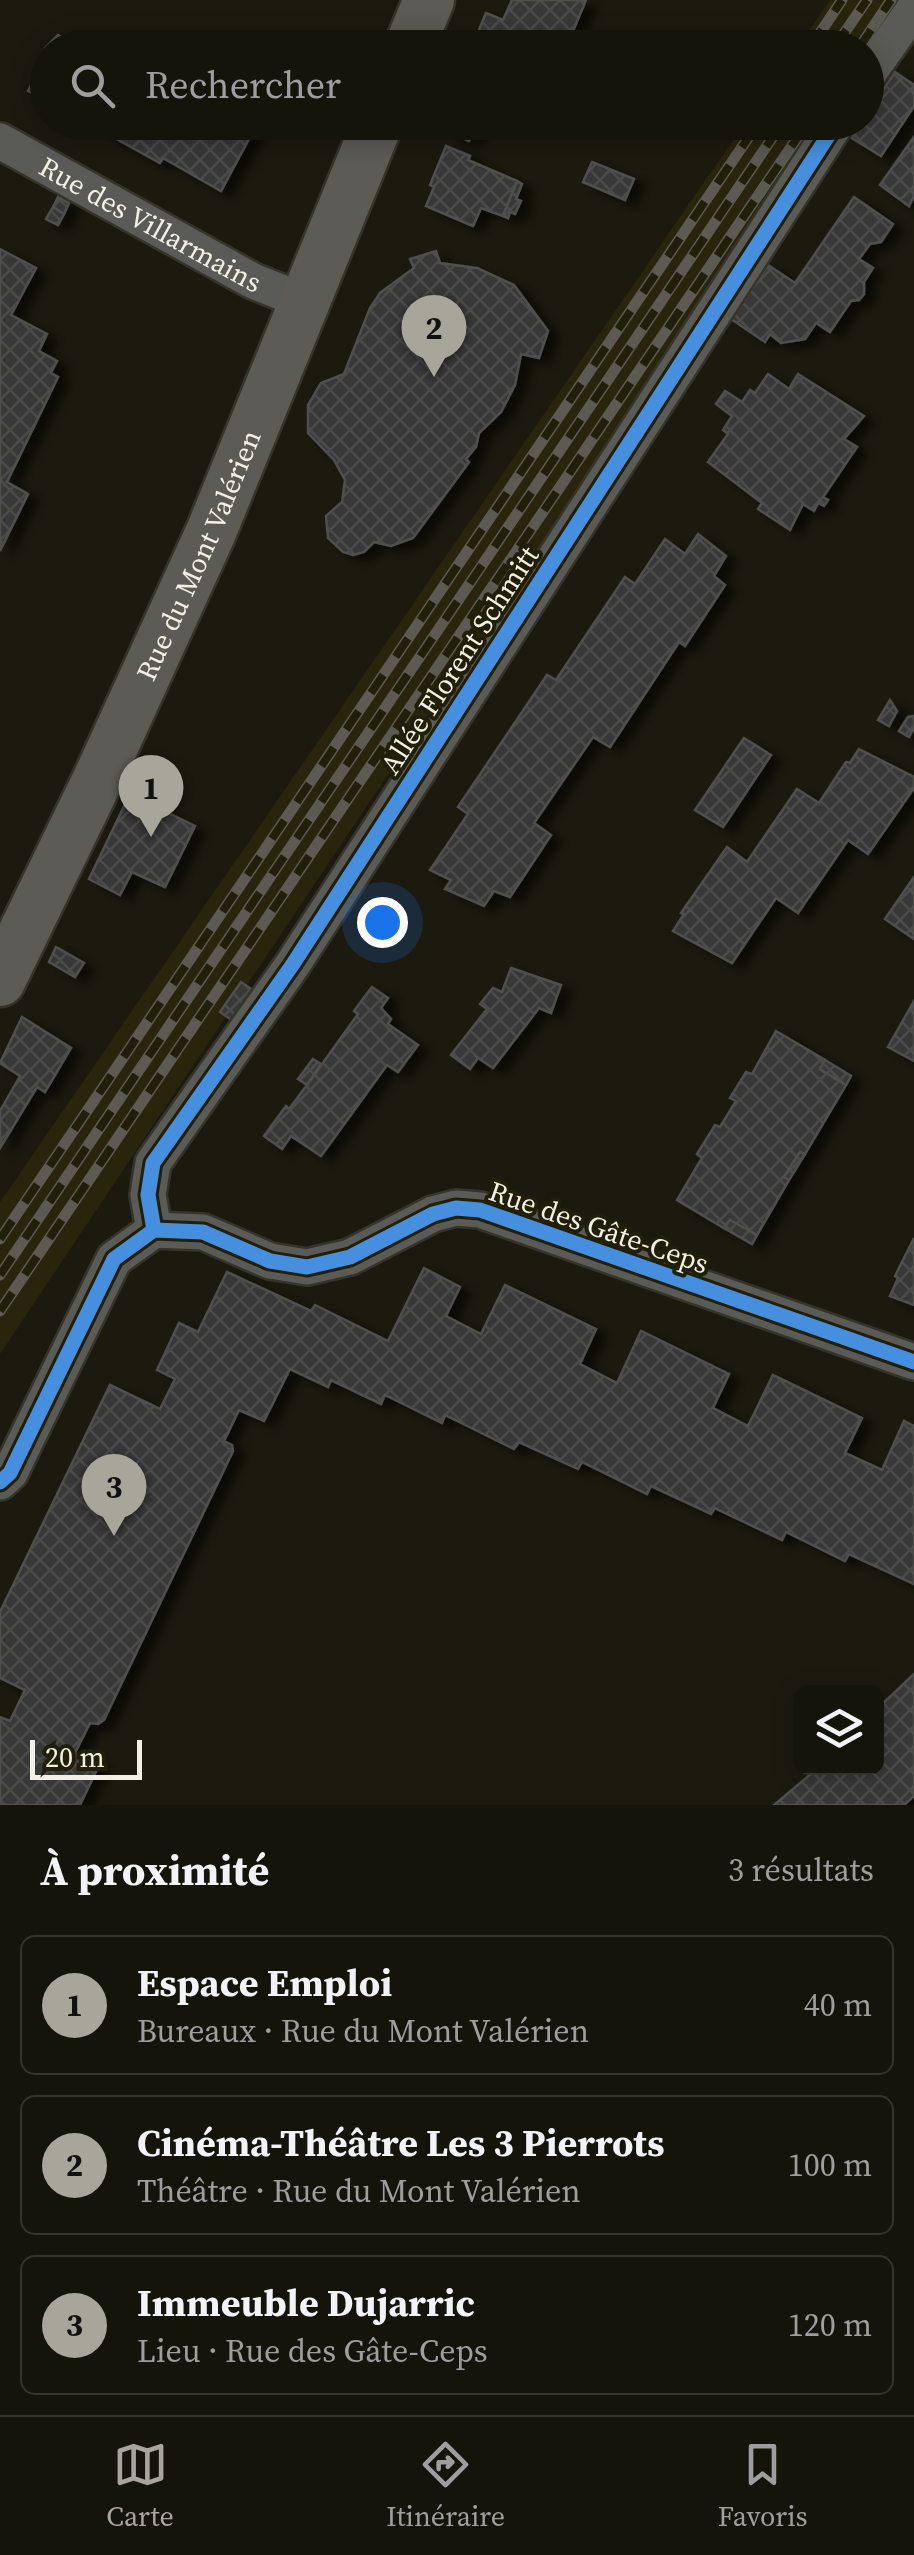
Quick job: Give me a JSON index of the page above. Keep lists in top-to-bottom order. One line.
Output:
{"streets":{"main road":["Rue du Mont Valérien"],"street":["Rue des Villarmains","Allée Florent Schmitt","Rue des Gâte-Ceps"]},"crossings":[["Rue des Villarmains","Rue du Mont Valérien"],["Allée Florent Schmitt","Rue des Gâte-Ceps"]],"scale_bar":"20 m","page":{"search":"Rechercher","pins":["2","1","3"],"scale":"20 m","heading":["À proximité","3 résultats"],"list":[{"mark":"1","name":"Espace Emploi","note":"Bureaux · Rue du Mont Valérien","value":"40 m"},{"mark":"2","name":"Cinéma-Théâtre Les 3 Pierrots","note":"Théâtre · Rue du Mont Valérien","value":"100 m"},{"mark":"3","name":"Immeuble Dujarric","note":"Lieu · Rue des Gâte-Ceps","value":"120 m"}],"nav":["Carte","Itinéraire","Favoris"]}}
